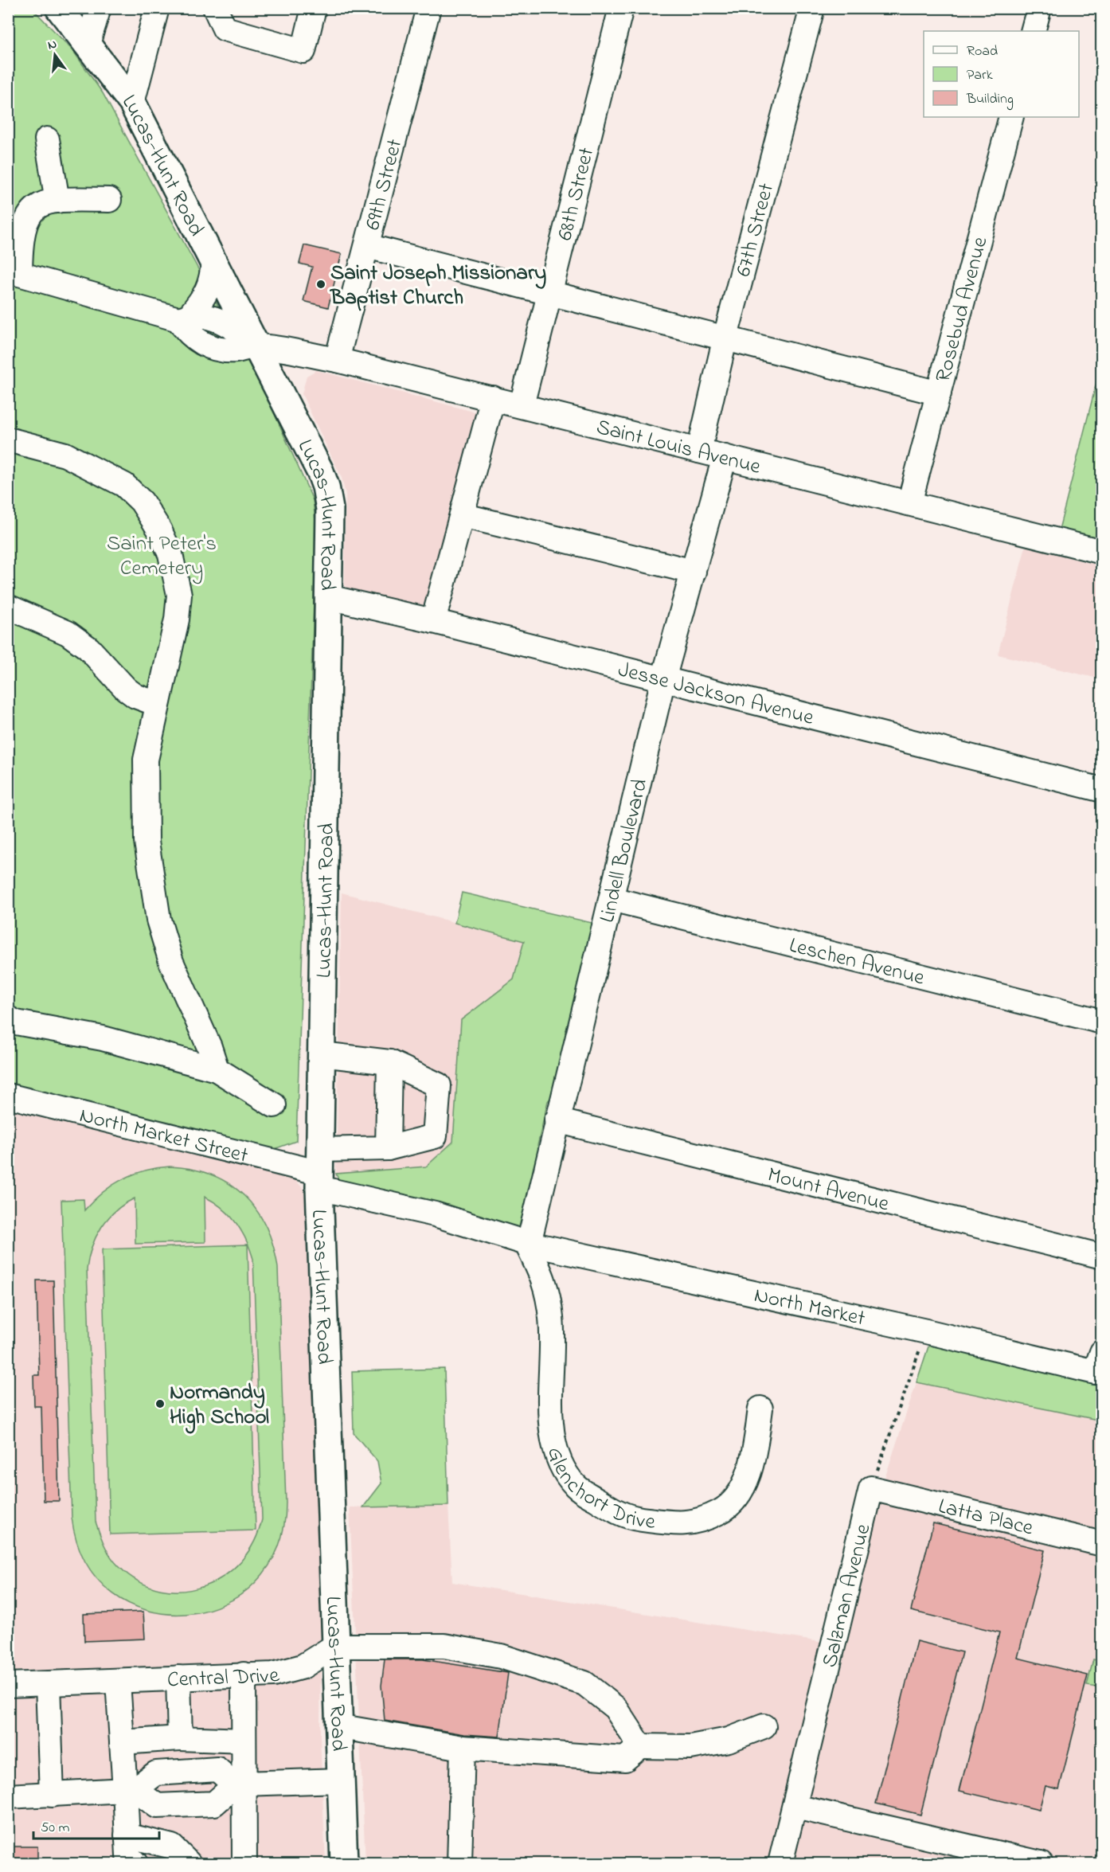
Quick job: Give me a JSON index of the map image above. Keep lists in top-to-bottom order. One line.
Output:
{"streets":{"main road":["Lucas-Hunt Road"],"street":["69th Street","68th Street","67th Street","Rosebud Avenue","Saint Louis Avenue","Jesse Jackson Avenue","Lindell Boulevard","Leschen Avenue","North Market Street","Mount Avenue","North Market","Glenchort Drive","Latta Place","Salzman Avenue","Central Drive"]},"crossings":[["Lucas-Hunt Road","Saint Louis Avenue"],["Lucas-Hunt Road","Jesse Jackson Avenue"],["Lucas-Hunt Road","North Market Street"],["Lucas-Hunt Road","Central Drive"],["69th Street","Saint Louis Avenue"],["68th Street","Saint Louis Avenue"],["67th Street","Saint Louis Avenue"],["Rosebud Avenue","Saint Louis Avenue"],["Saint Louis Avenue","Lindell Boulevard"],["Jesse Jackson Avenue","Lindell Boulevard"],["Lindell Boulevard","Leschen Avenue"],["Lindell Boulevard","North Market Street"],["Lindell Boulevard","Mount Avenue"],["Lindell Boulevard","North Market"],["Lindell Boulevard","Glenchort Drive"],["North Market Street","North Market"],["North Market Street","Glenchort Drive"],["North Market","Glenchort Drive"],["Latta Place","Salzman Avenue"]],"parks":["Saint Peter's Cemetery"],"places":["Saint Joseph Missionary Baptist Church","Normandy High School"],"legend":["Road","Park","Building"],"scale_bar":"50 m","north":"top"}
